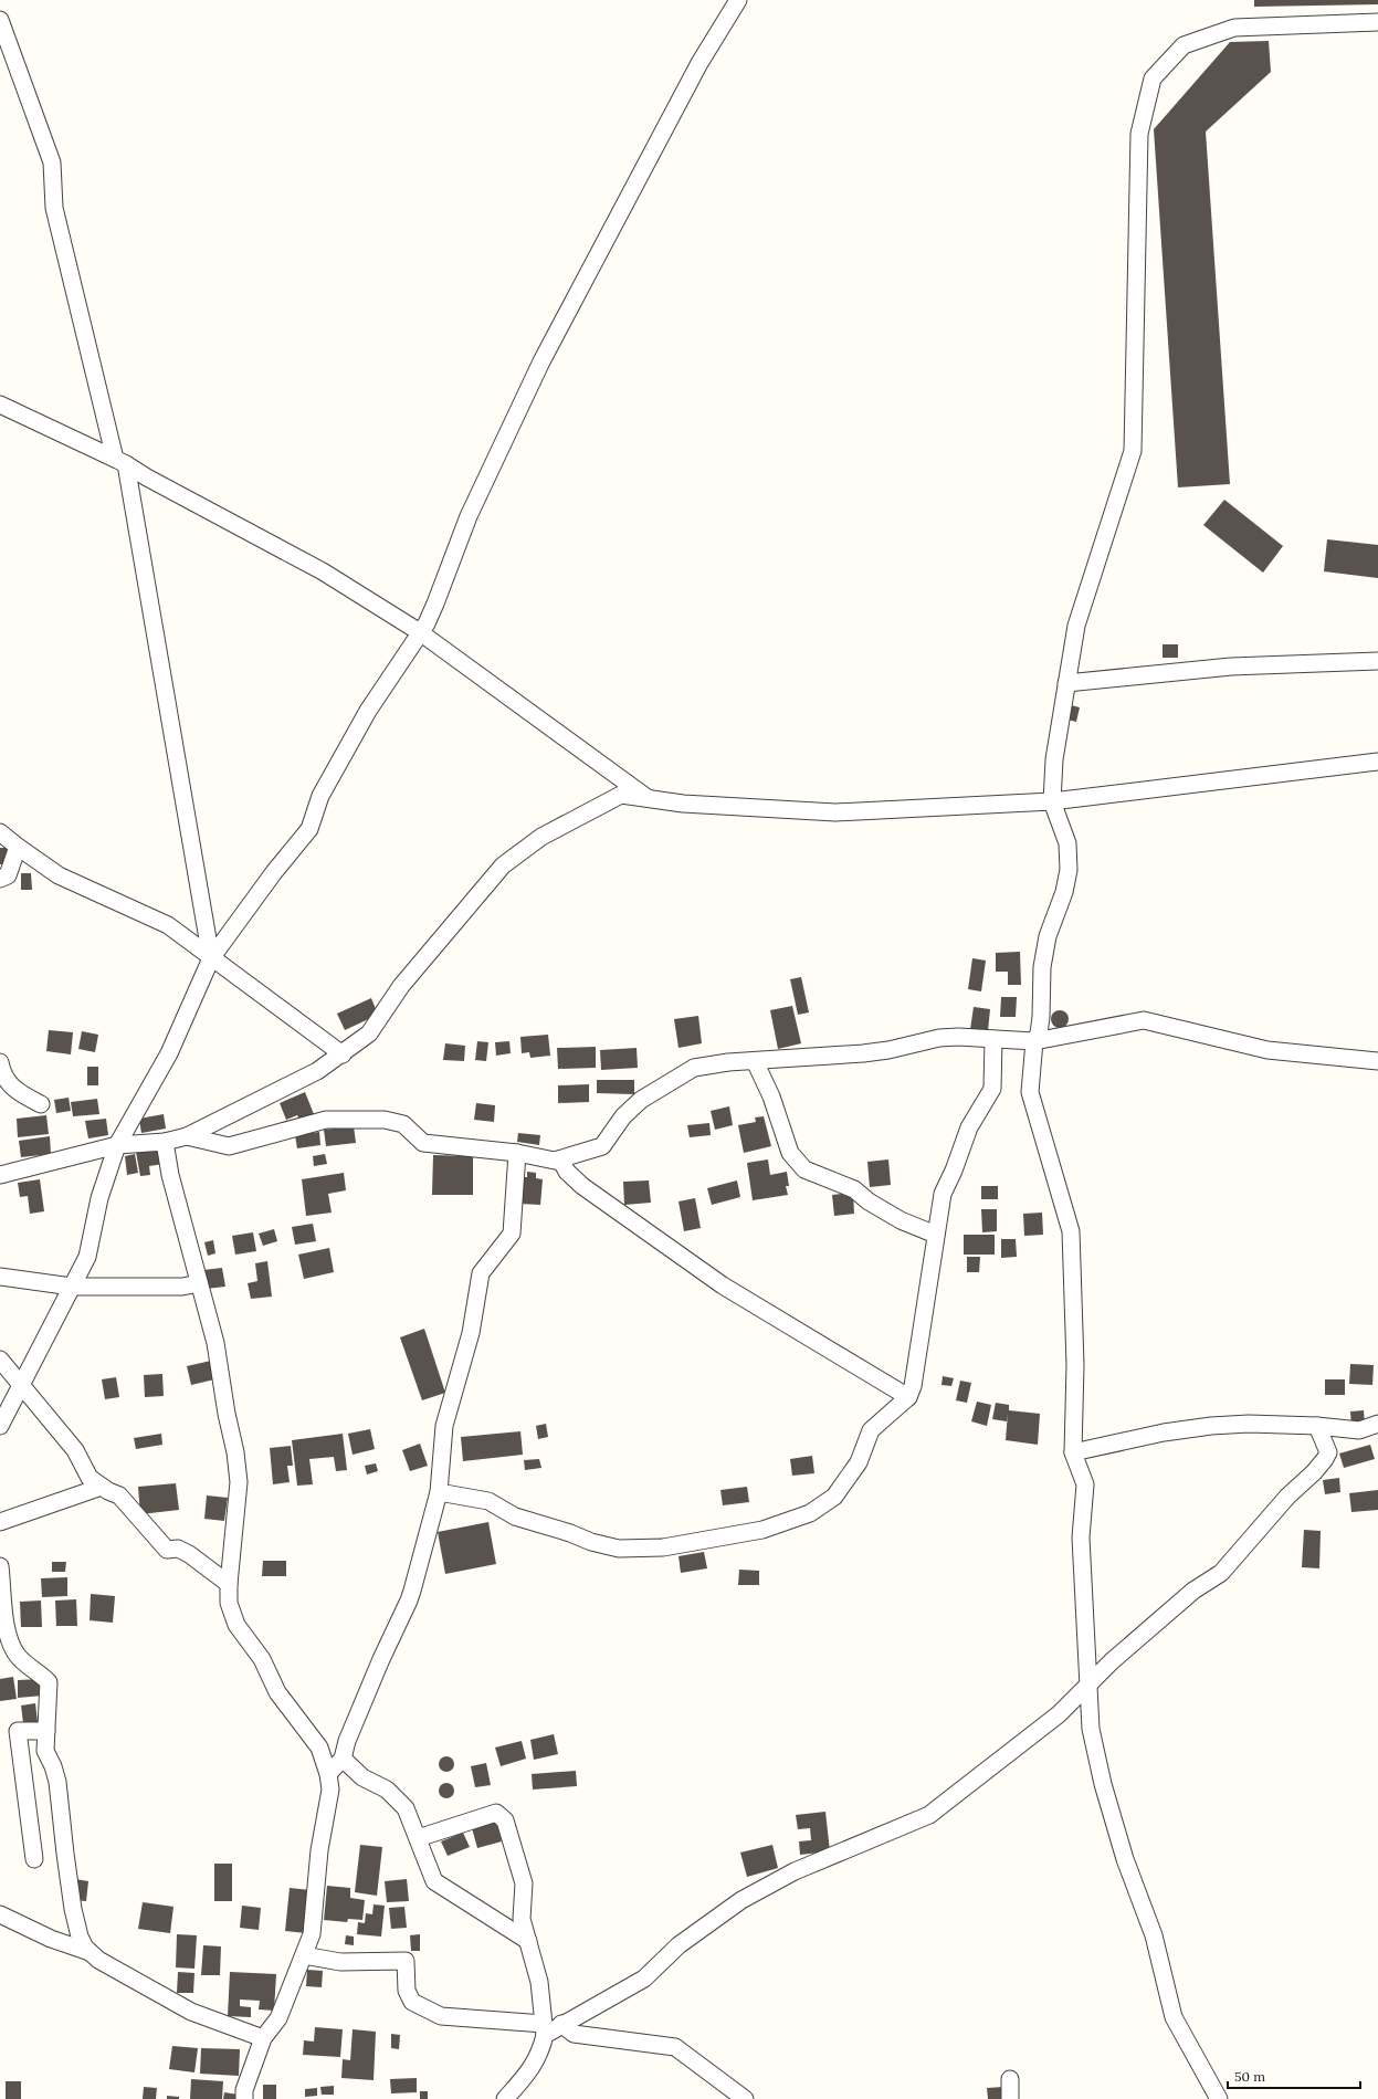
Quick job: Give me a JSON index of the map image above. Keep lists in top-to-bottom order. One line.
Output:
{"scale_bar":"50 m"}
